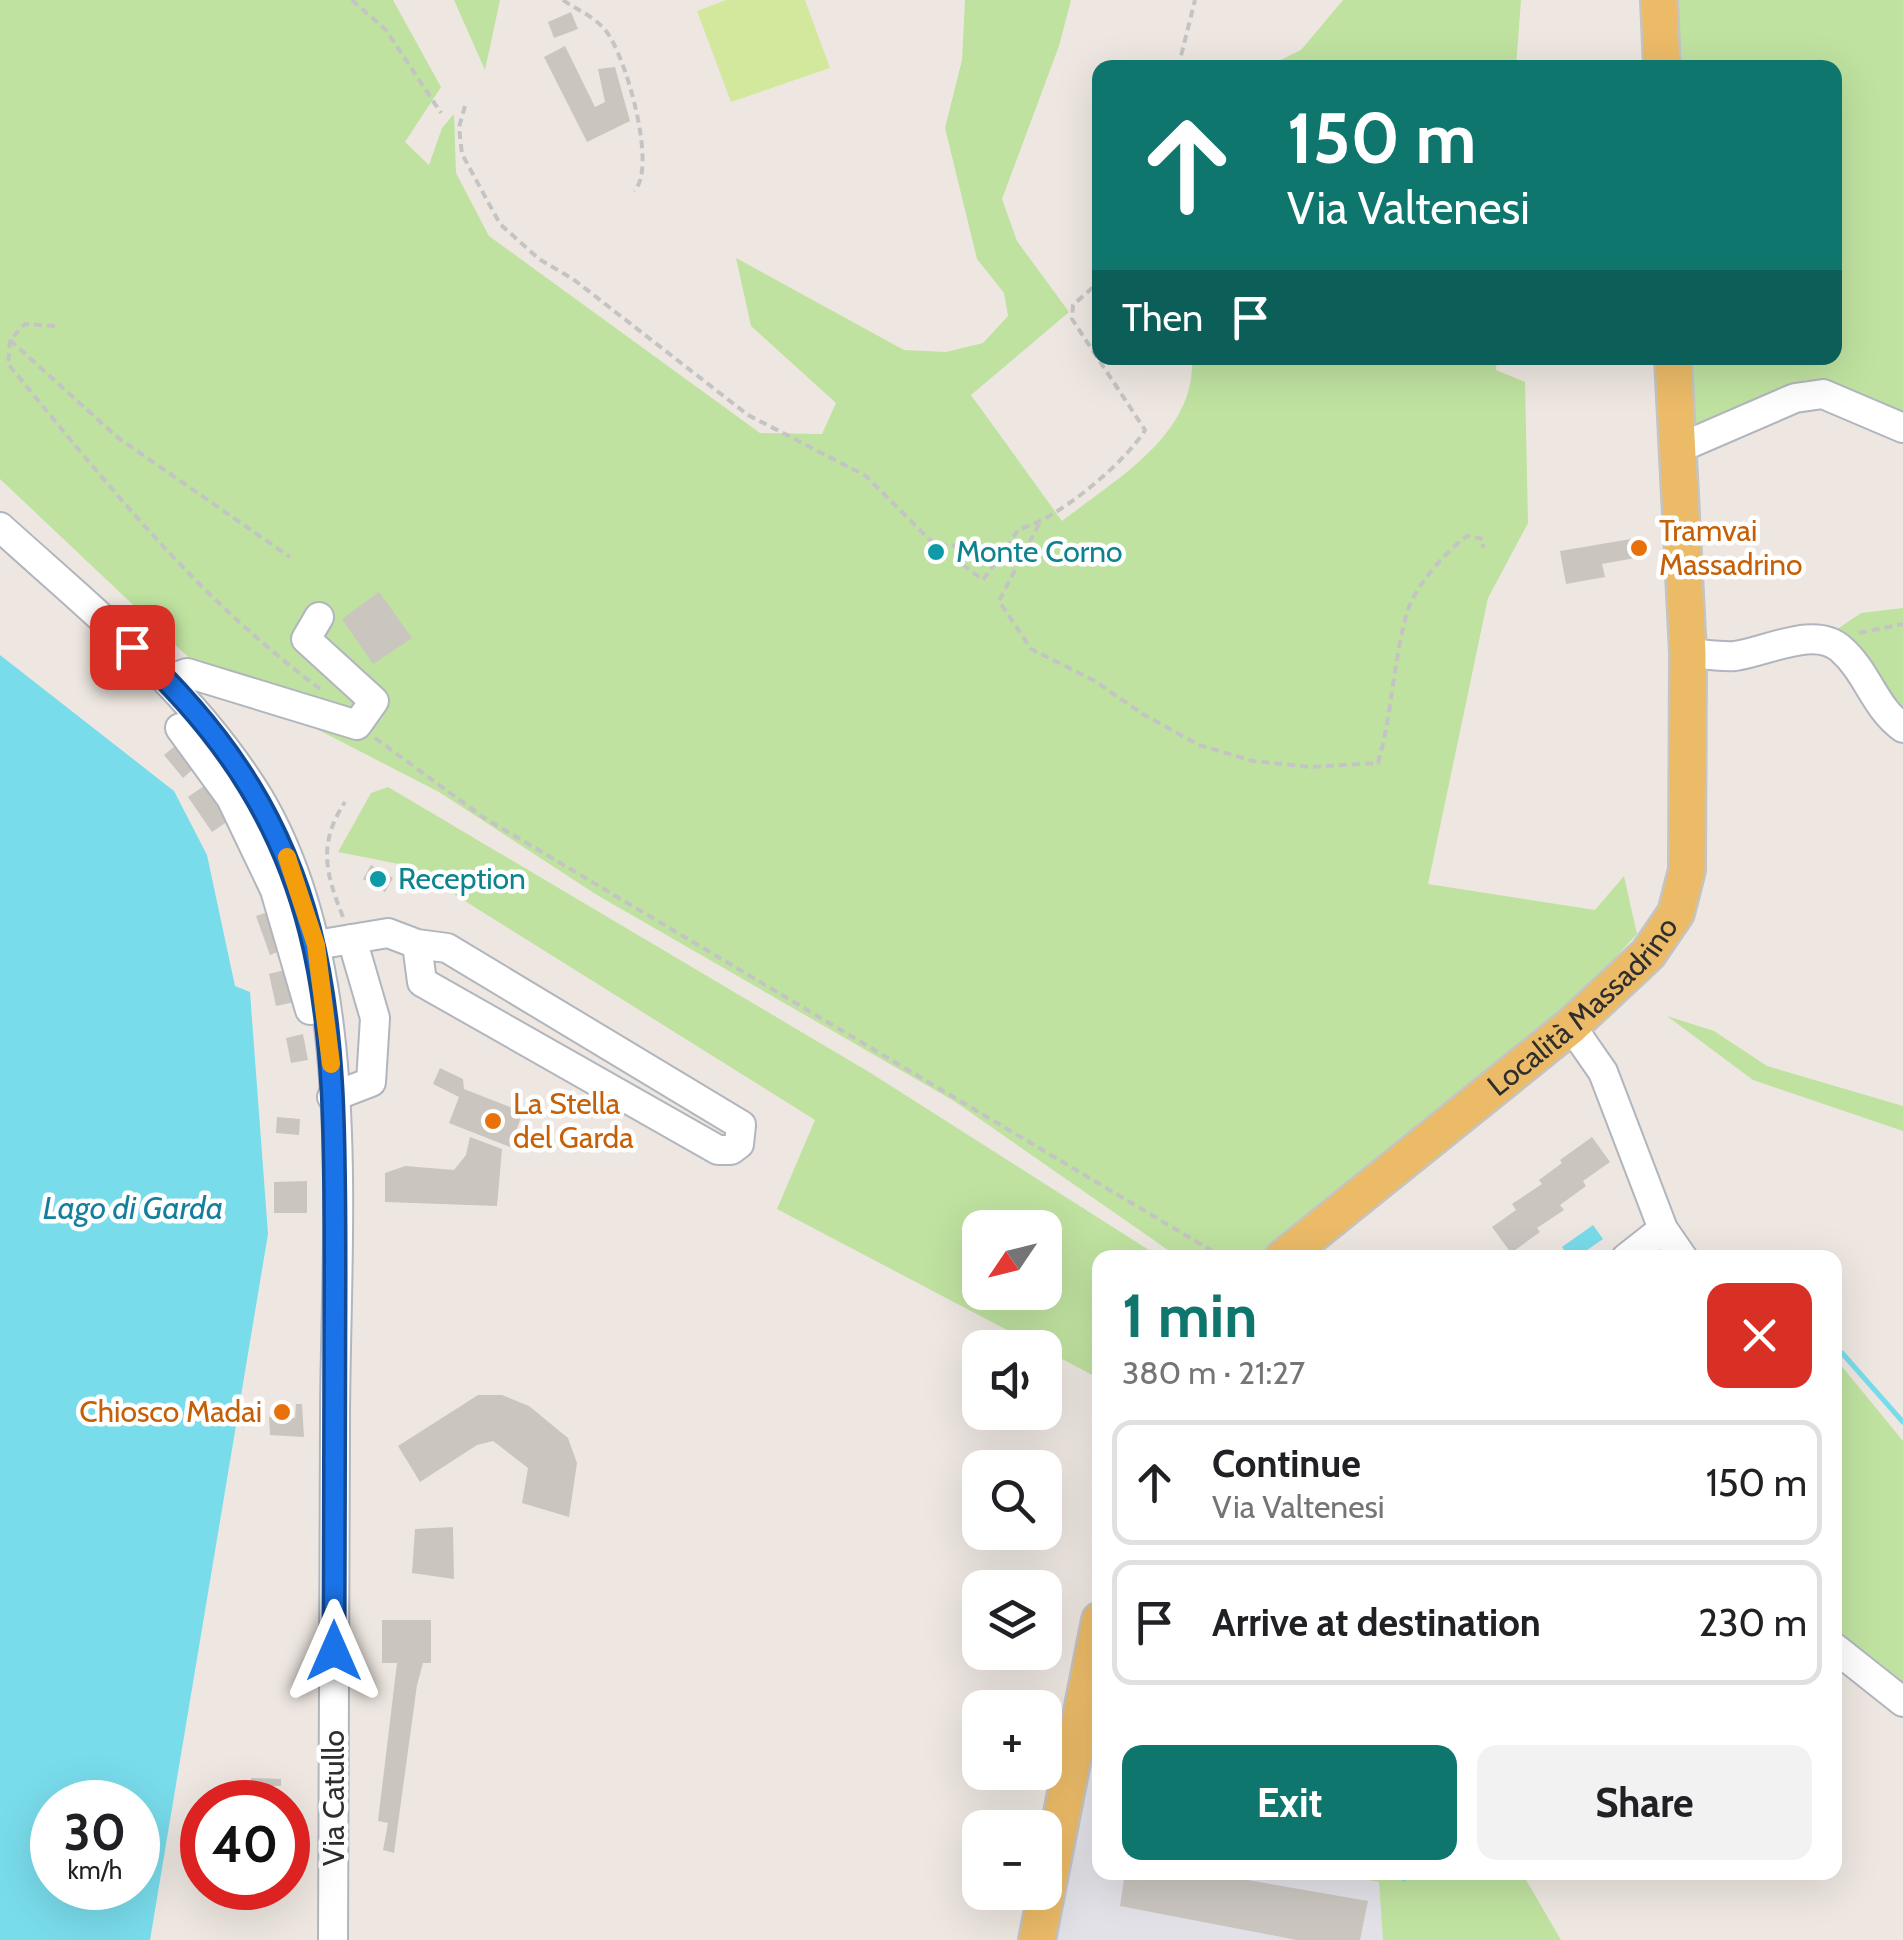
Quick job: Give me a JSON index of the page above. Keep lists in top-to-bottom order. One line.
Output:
{"streets":{"main road":["Località Massadrino"],"street":["Via Catullo"]},"water":["Lago di Garda"],"places":["Tramvai Massadrino","Monte Corno","Reception","La Stella del Garda","Chiosco Madai"],"north":"bottom left","page":{"turn":["150 m","Via Valtenesi"],"then":"Then","map_buttons":["+","−"],"heading":["1 min","380 m · 21:27"],"list":[{"name":"Continue","note":"Via Valtenesi","value":"150 m"},{"name":"Arrive at destination","value":"230 m"}],"buttons":["Exit","Share"],"speed":"30 km/h","limit":"40"}}
